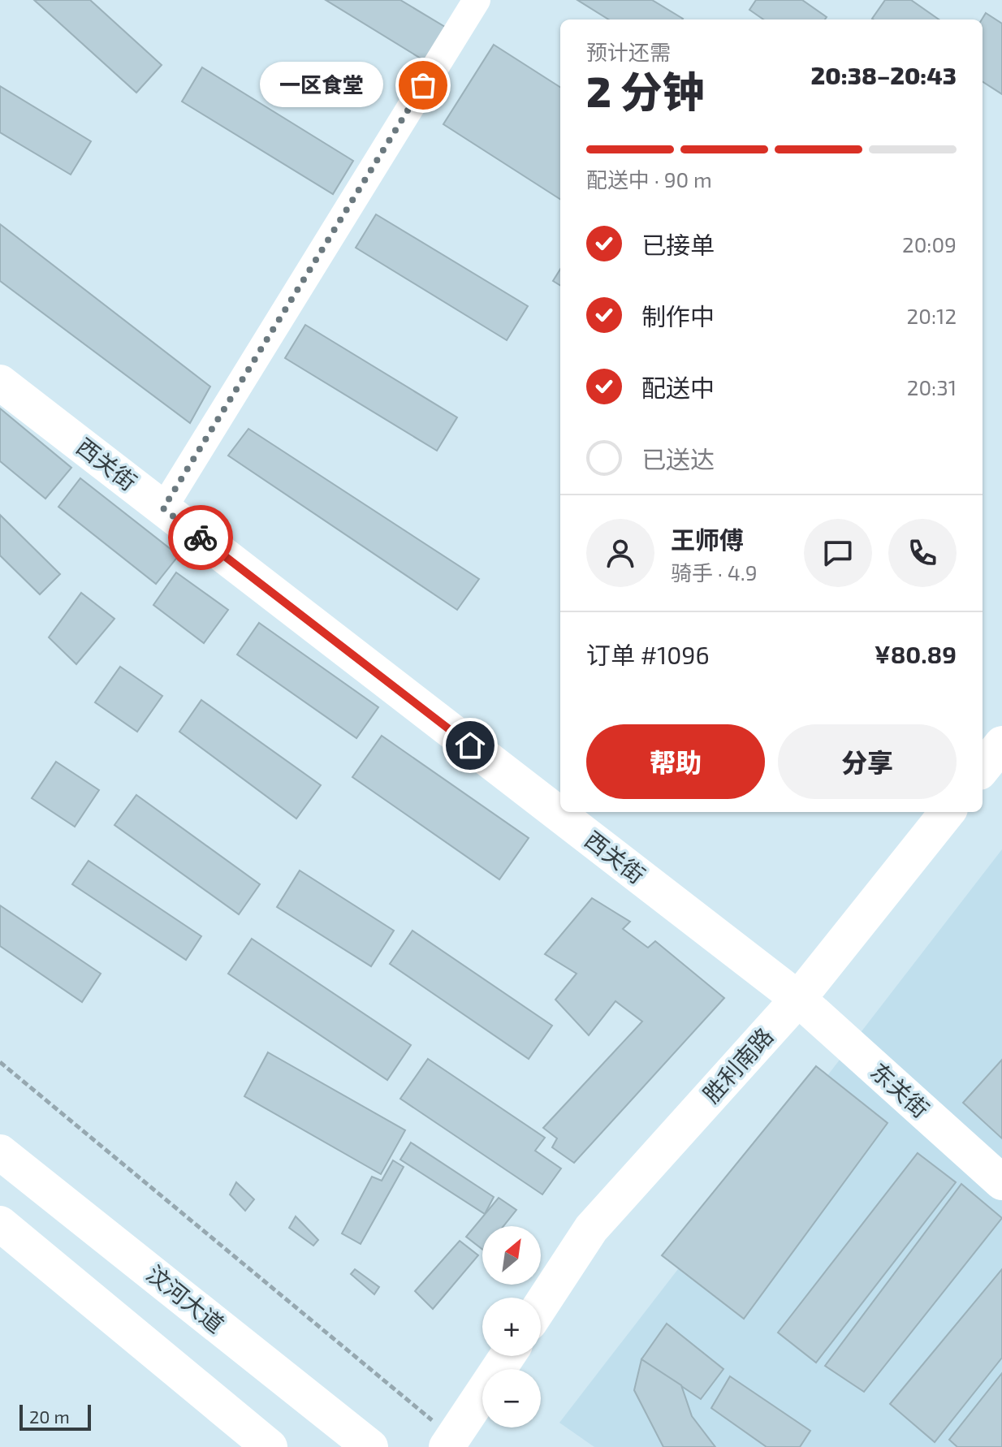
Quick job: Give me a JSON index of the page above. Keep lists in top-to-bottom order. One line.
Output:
{"streets":{"main road":["西关街","胜利南路","东关街","汶河大道"]},"crossings":[["西关街","胜利南路"],["西关街","东关街"],["胜利南路","东关街"]],"places":["一区食堂"],"scale_bar":"20 m","north":"top right","page":{"heading":["2 分钟","预计还需","20:38–20:43"],"panel":["王师傅","骑手 · 4.9","订单 #1096","¥80.89"],"bubble":"一区食堂","bar":"配送中 · 90 m","list":[["已接单","20:09"],["制作中","20:12"],["配送中","20:31"],"已送达"],"buttons":["帮助","分享"],"map_buttons":["+","−"],"scale":"20 m"}}
